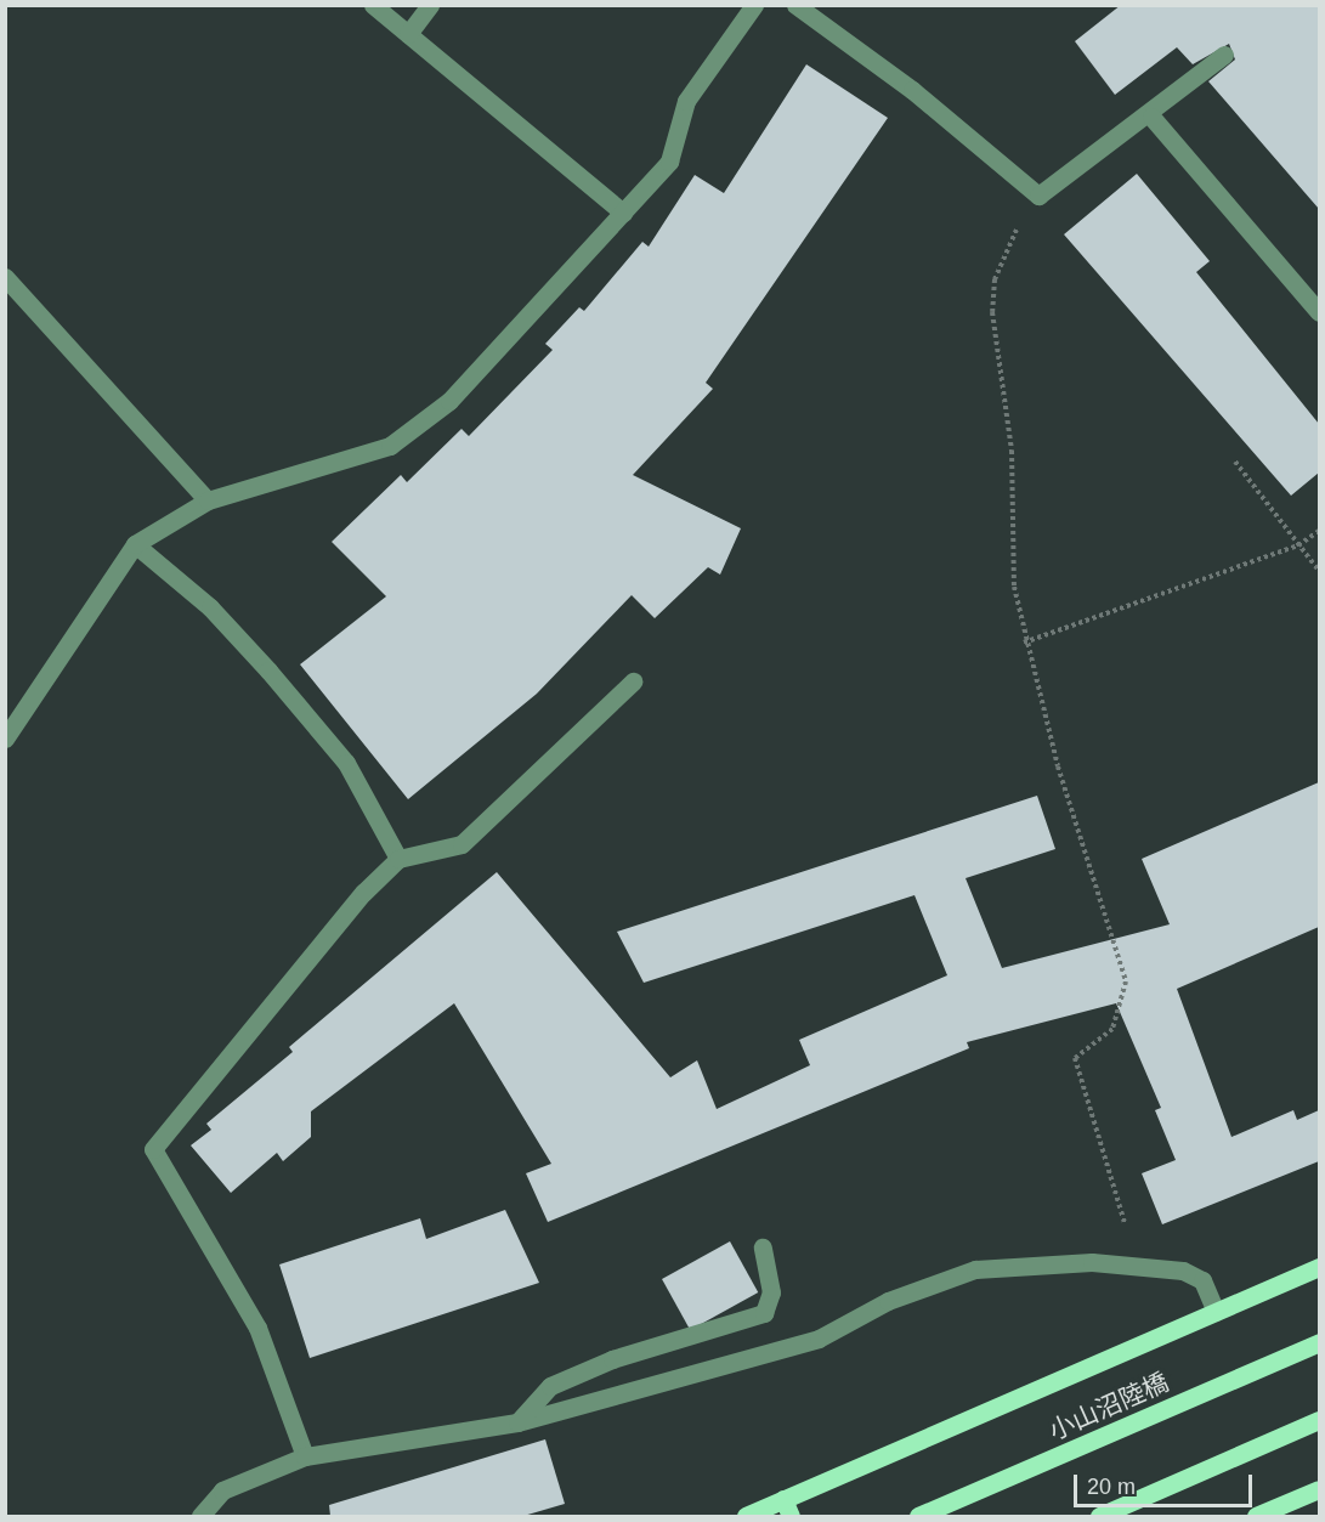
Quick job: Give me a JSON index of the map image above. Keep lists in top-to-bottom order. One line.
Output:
{"streets":{"main road":["小山沼陸橋"]},"scale_bar":"20 m"}
